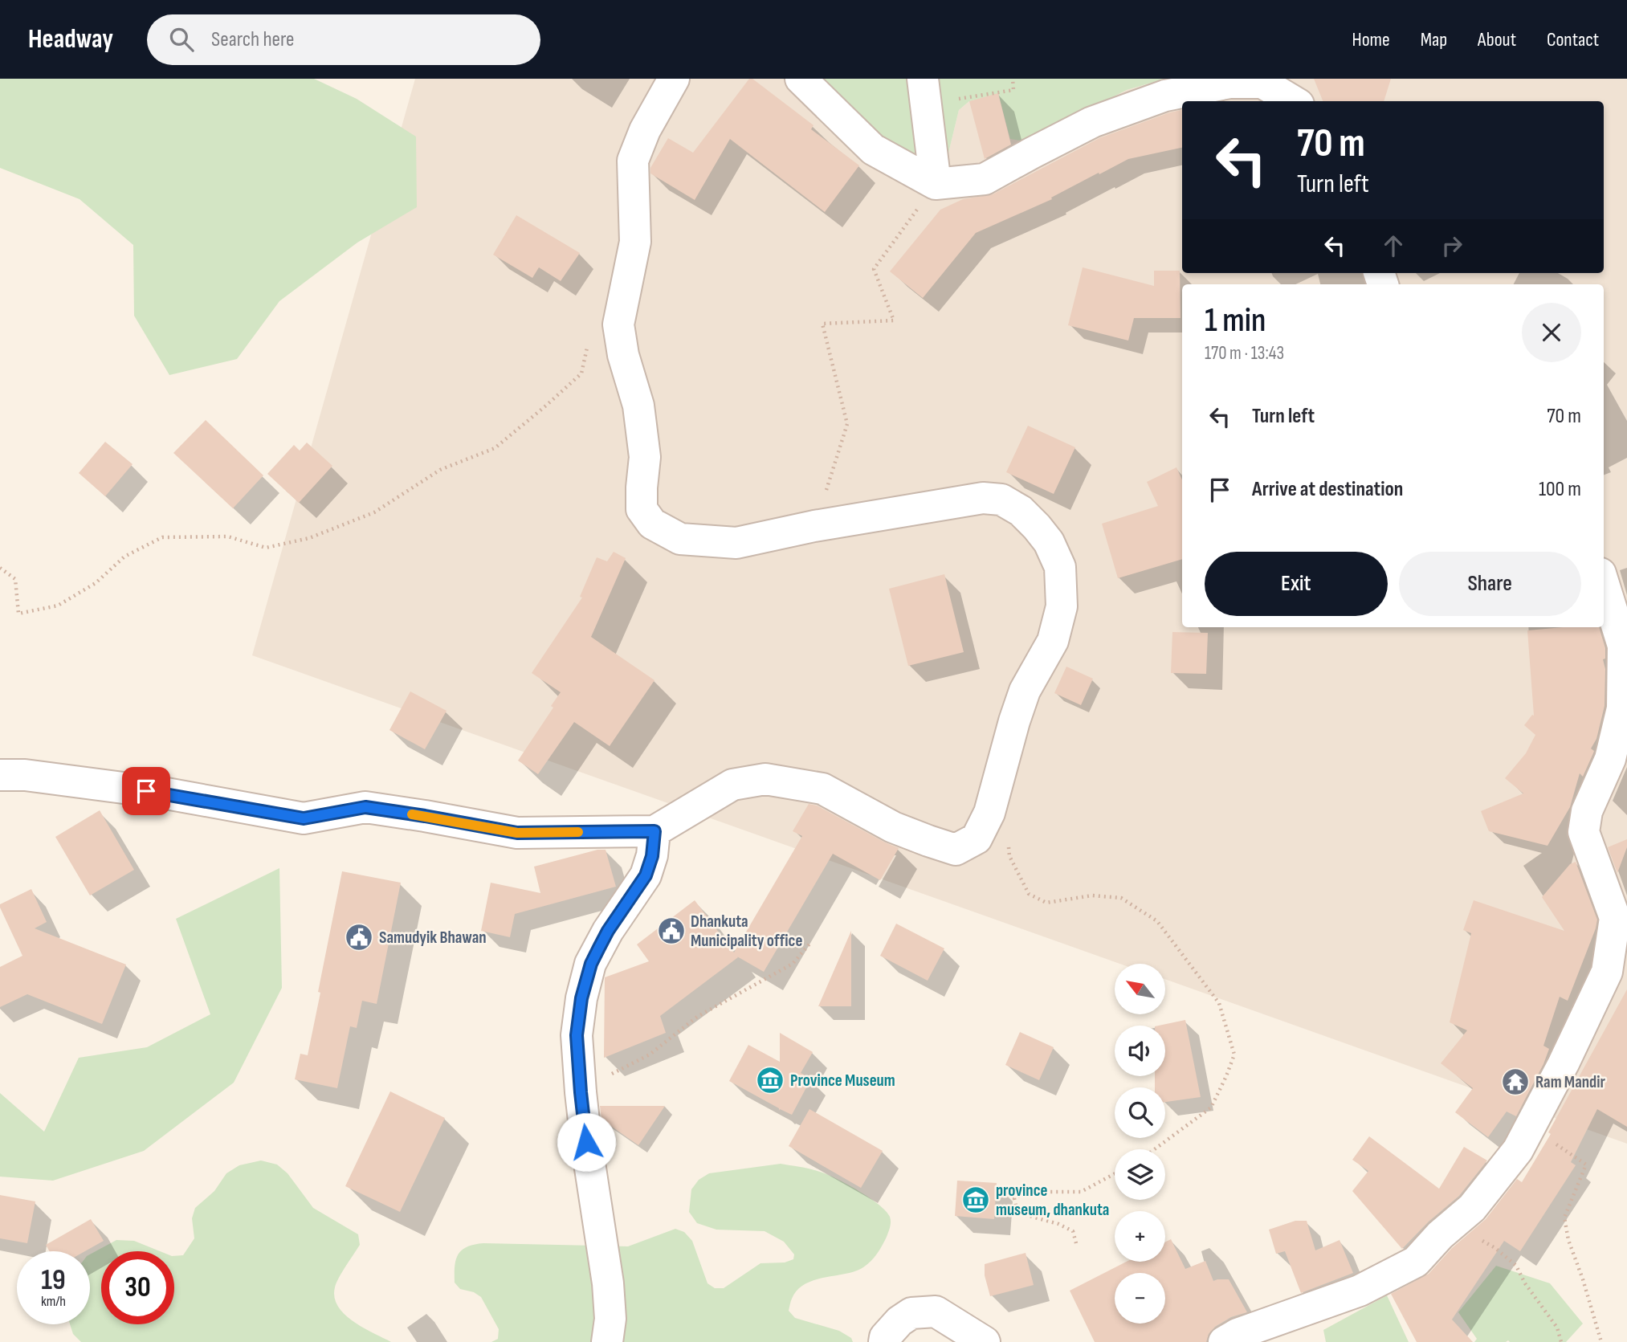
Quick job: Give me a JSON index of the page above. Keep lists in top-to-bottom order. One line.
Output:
{"places":{"public building":["Dhankuta Municipality office","Samudyik Bhawan"],"museum":["Province Museum","province museum, dhankuta"],"temple":["Ram Mandir"]},"north":"top left","page":{"header":"Headway","search":"Search here","nav":["Home","Map","About","Contact"],"turn":["70 m","Turn left"],"heading":["1 min","170 m · 13:43"],"list":[{"name":"Turn left","value":"70 m"},{"name":"Arrive at destination","value":"100 m"}],"buttons":["Exit","Share"],"map_buttons":["+","−"],"speed":"19 km/h","limit":"30"}}
